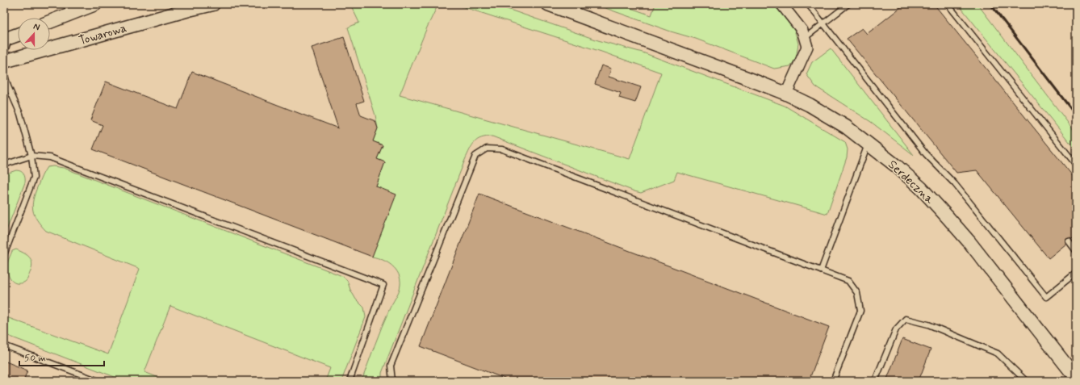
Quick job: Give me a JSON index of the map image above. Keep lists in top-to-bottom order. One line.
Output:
{"streets":{"street":["Towarowa","Serdeczna"]},"scale_bar":"50 m","north":"top"}
